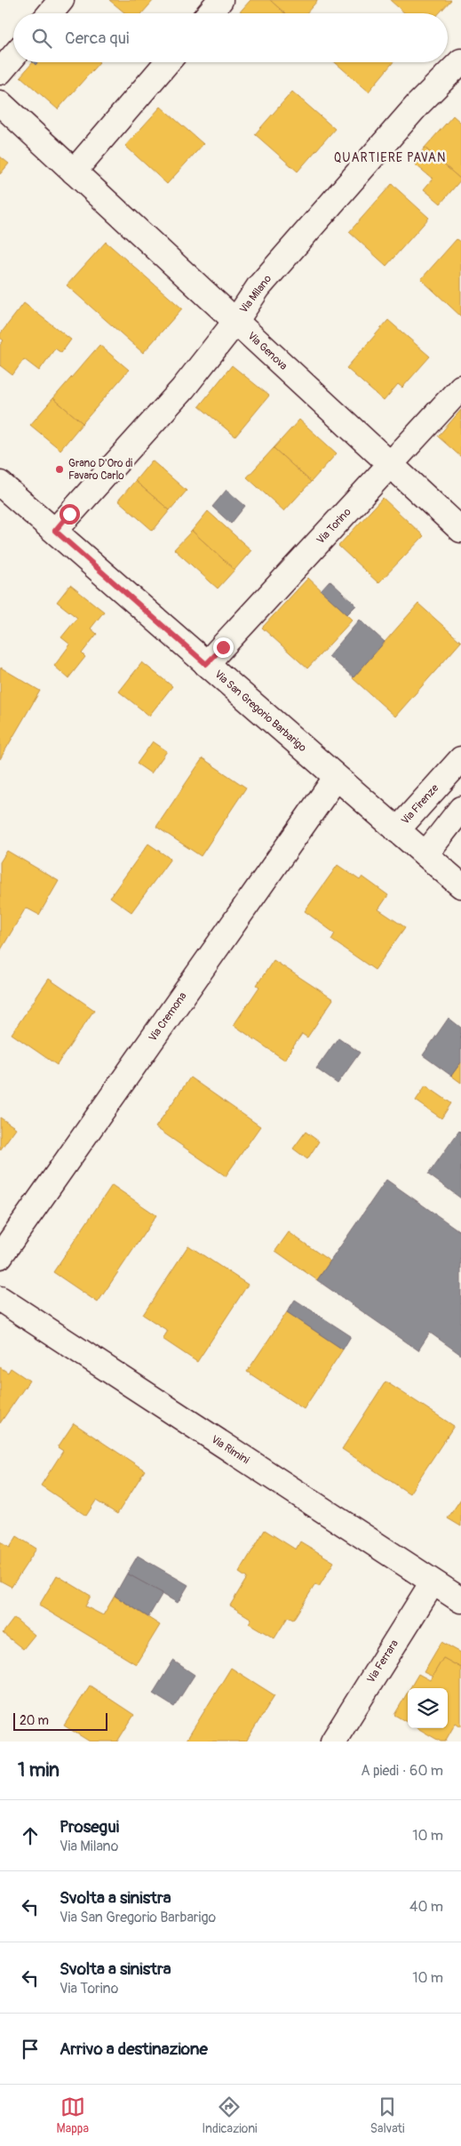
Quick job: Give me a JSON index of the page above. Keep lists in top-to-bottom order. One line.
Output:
{"streets":{"street":["Via Milano","Via Genova","Via Torino","Via San Gregorio Barbarigo","Via Firenze","Via Cremona","Via Rimini","Via Ferrara"]},"crossings":[["Via Milano","Via Genova"],["Via Milano","Via San Gregorio Barbarigo"],["Via Genova","Via Torino"],["Via Torino","Via San Gregorio Barbarigo"],["Via San Gregorio Barbarigo","Via Firenze"],["Via San Gregorio Barbarigo","Via Cremona"],["Via Rimini","Via Ferrara"]],"districts":["QUARTIERE PAVAN"],"places":["Grano D'Oro di Favaro Carlo"],"scale_bar":"20 m","page":{"search":"Cerca qui","scale":"20 m","heading":["1 min","A piedi · 60 m"],"list":[["Prosegui","Via Milano","10 m"],["Svolta a sinistra","Via San Gregorio Barbarigo","40 m"],["Svolta a sinistra","Via Torino","10 m"],"Arrivo a destinazione"],"nav":["Mappa","Indicazioni","Salvati"]}}
